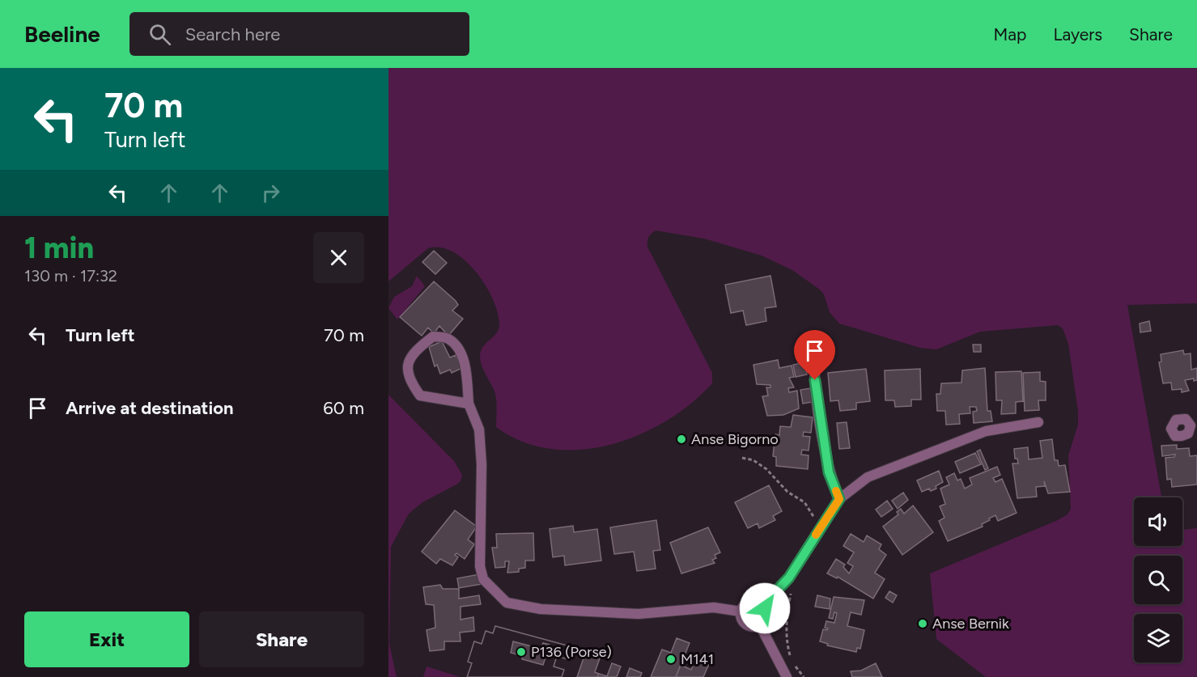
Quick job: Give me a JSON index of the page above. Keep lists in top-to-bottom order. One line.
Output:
{"places":["Anse Bigorno","Anse Bernik","P136 (Porse)","M141"],"page":{"header":"Beeline","search":"Search here","nav":["Map","Layers","Share"],"turn":["70 m","Turn left"],"heading":["1 min","130 m · 17:32"],"list":[{"name":"Turn left","value":"70 m"},{"name":"Arrive at destination","value":"60 m"}],"buttons":["Exit","Share"]}}
